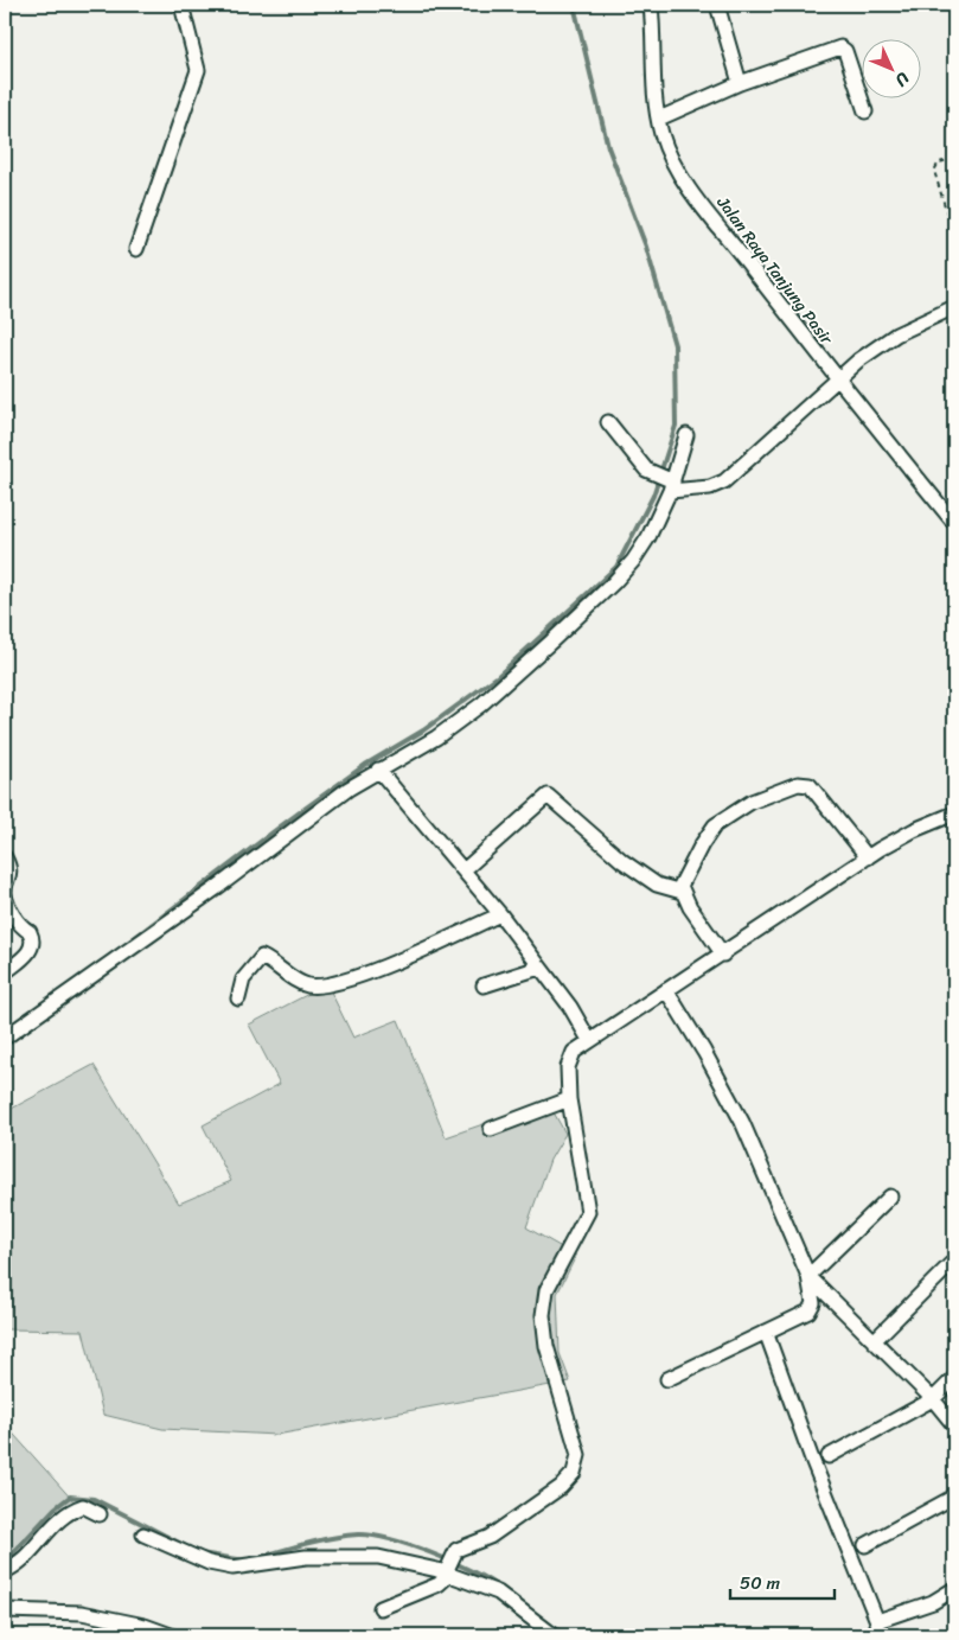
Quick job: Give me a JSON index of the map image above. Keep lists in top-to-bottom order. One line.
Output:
{"streets":{"street":["Jalan Raya Tanjung Pasir"]},"scale_bar":"50 m","north":"bottom right"}
